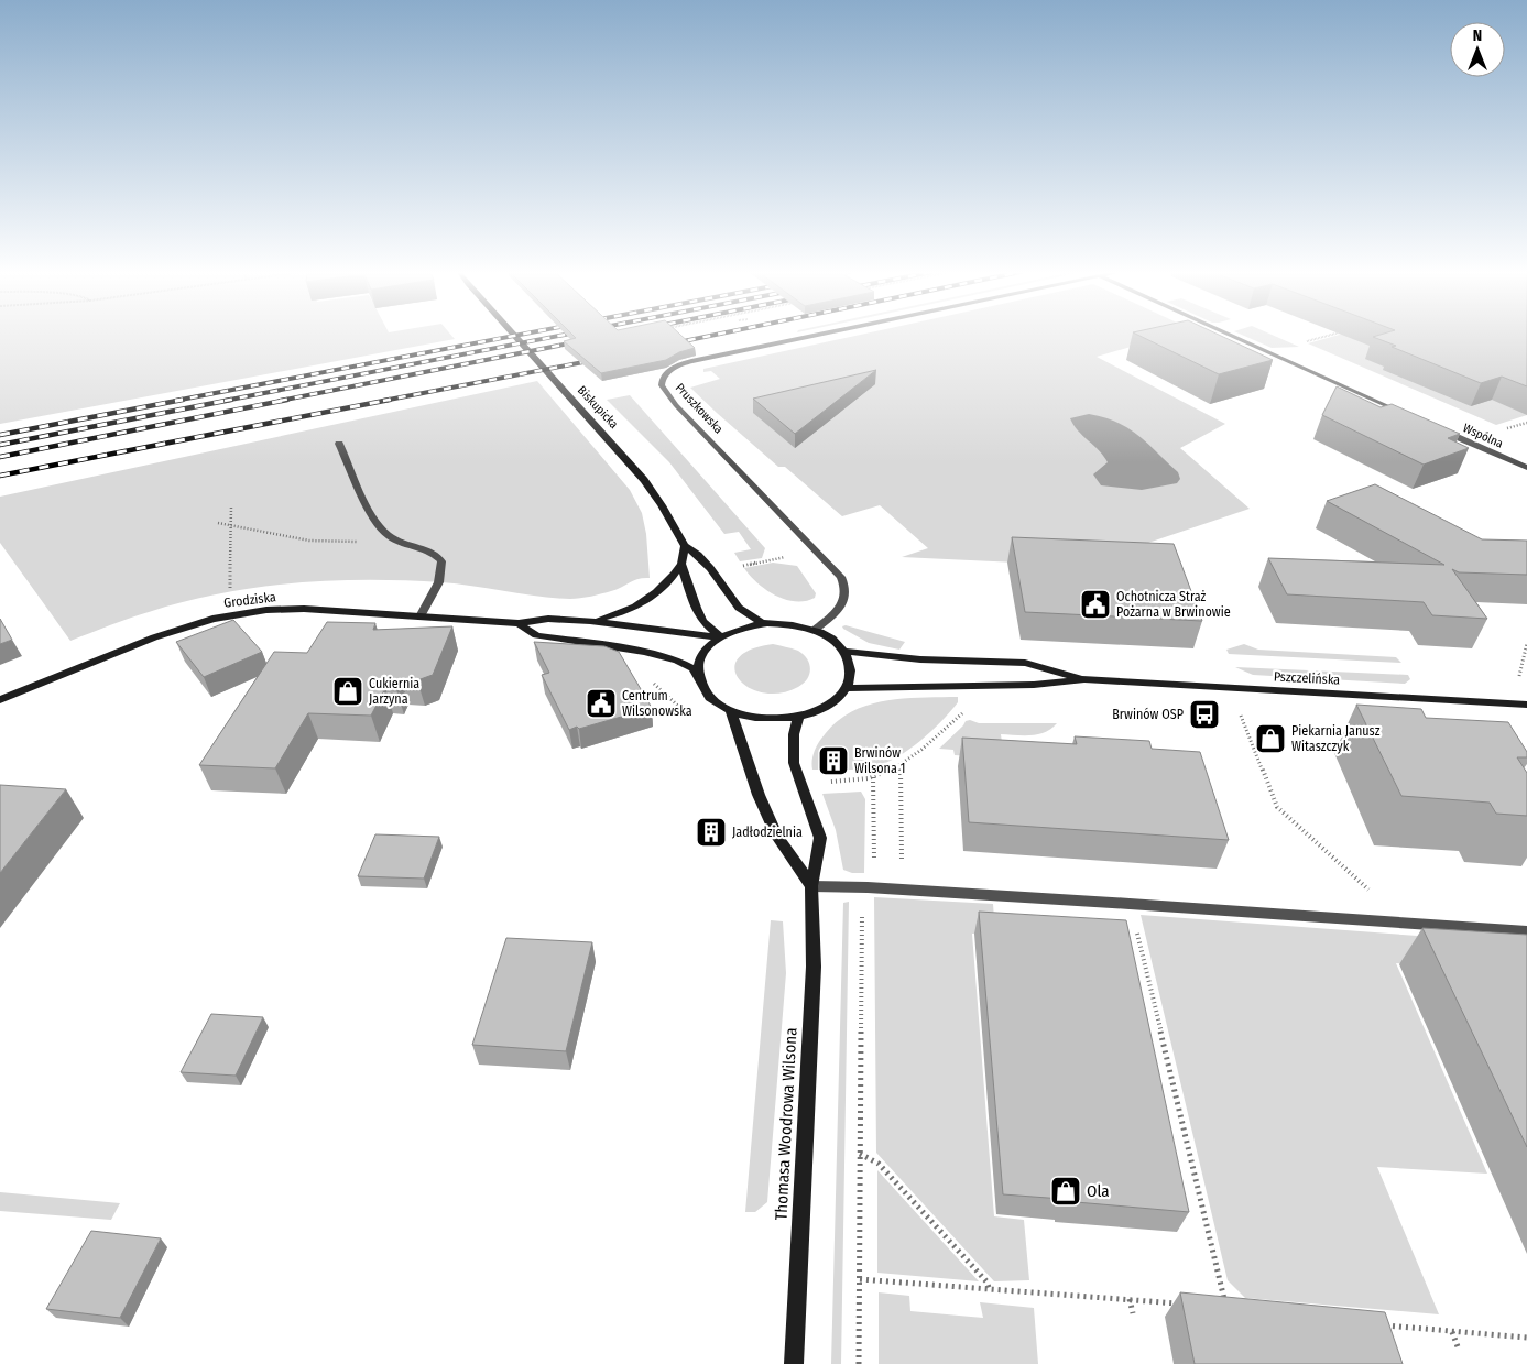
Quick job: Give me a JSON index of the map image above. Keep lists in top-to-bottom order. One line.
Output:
{"streets":{"main road":["Biskupicka","Grodziska","Pszczelińska","Thomasa Woodrowa Wilsona"],"street":["Pruszkowska","Wspólna"]},"crossings":[["Biskupicka","Pruszkowska"],["Biskupicka","Grodziska"],["Biskupicka","Pszczelińska"],["Biskupicka","Thomasa Woodrowa Wilsona"],["Pruszkowska","Grodziska"],["Pruszkowska","Pszczelińska"],["Pruszkowska","Thomasa Woodrowa Wilsona"],["Grodziska","Pszczelińska"],["Grodziska","Thomasa Woodrowa Wilsona"],["Pszczelińska","Thomasa Woodrowa Wilsona"]],"places":{"public building":["Ochotnicza Straż Pożarna w Brwinowie","Centrum Wilsonowska"],"shop":["Cukiernia Jarzyna","Piekarnia Janusz Witaszczyk","Ola"],"bus stop":["Brwinów OSP"],"building":["Brwinów Wilsona 1","Jadłodzielnia"]},"north":"top"}
